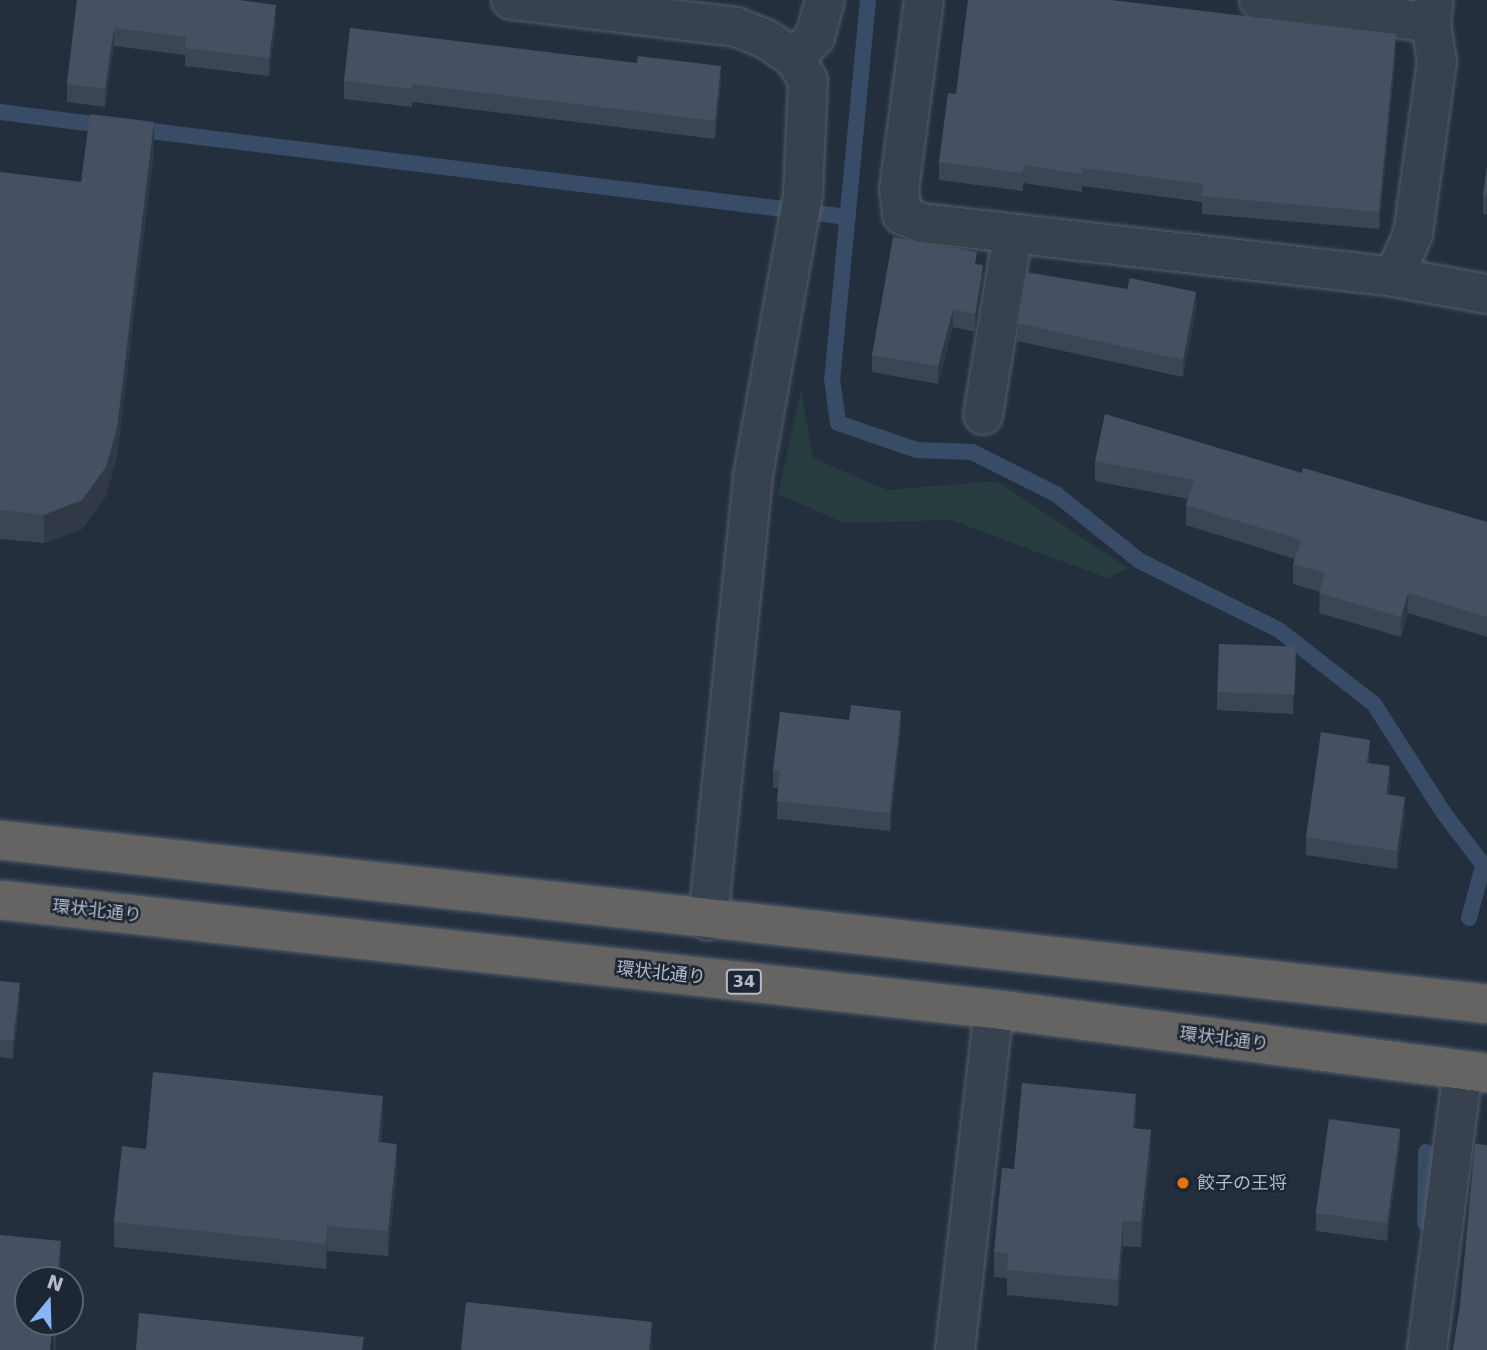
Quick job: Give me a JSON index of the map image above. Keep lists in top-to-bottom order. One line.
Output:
{"streets":{"highway":["環状北通り","34"]},"places":["餃子の王将"],"north":"top"}
